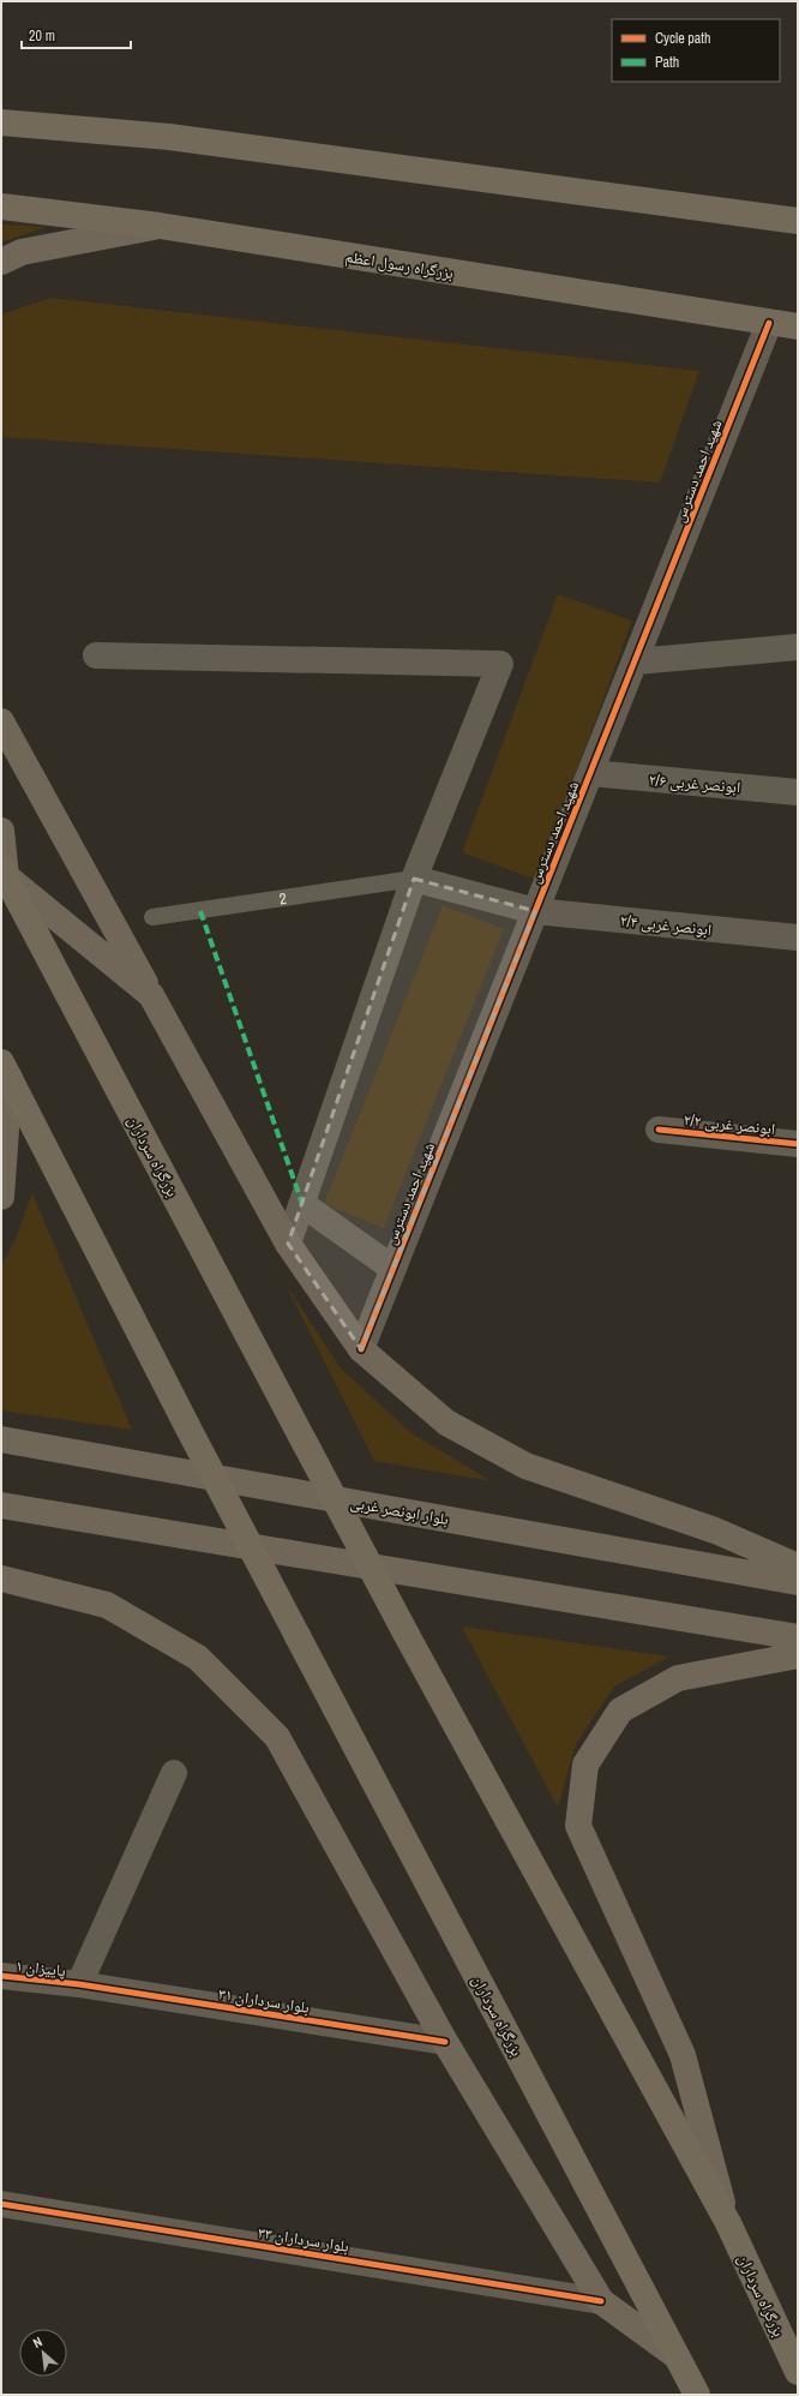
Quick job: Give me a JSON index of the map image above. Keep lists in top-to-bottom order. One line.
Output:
{"streets":{"highway":["بزرگراه رسول اعظم","بزرگراه سرداران"],"main road":["بلوار ابونصر غربی"],"street":["شهید احمد دسترس","ابونصر غربی ۲/۶","ابونصر غربی ۲/۴","ابونصر غربی ۲/۲","پاییزان ۱","بلوار سرداران ۳۱","بلوار سرداران ۳۳"],"lane":["2"]},"crossings":[["بزرگراه رسول اعظم","شهید احمد دسترس"],["شهید احمد دسترس","ابونصر غربی ۲/۶"],["شهید احمد دسترس","ابونصر غربی ۲/۴"],["2","ابونصر غربی ۲/۴"],["پاییزان ۱","بلوار سرداران ۳۱"]],"legend":["Cycle path","Path"],"scale_bar":"20 m","north":"top left"}
